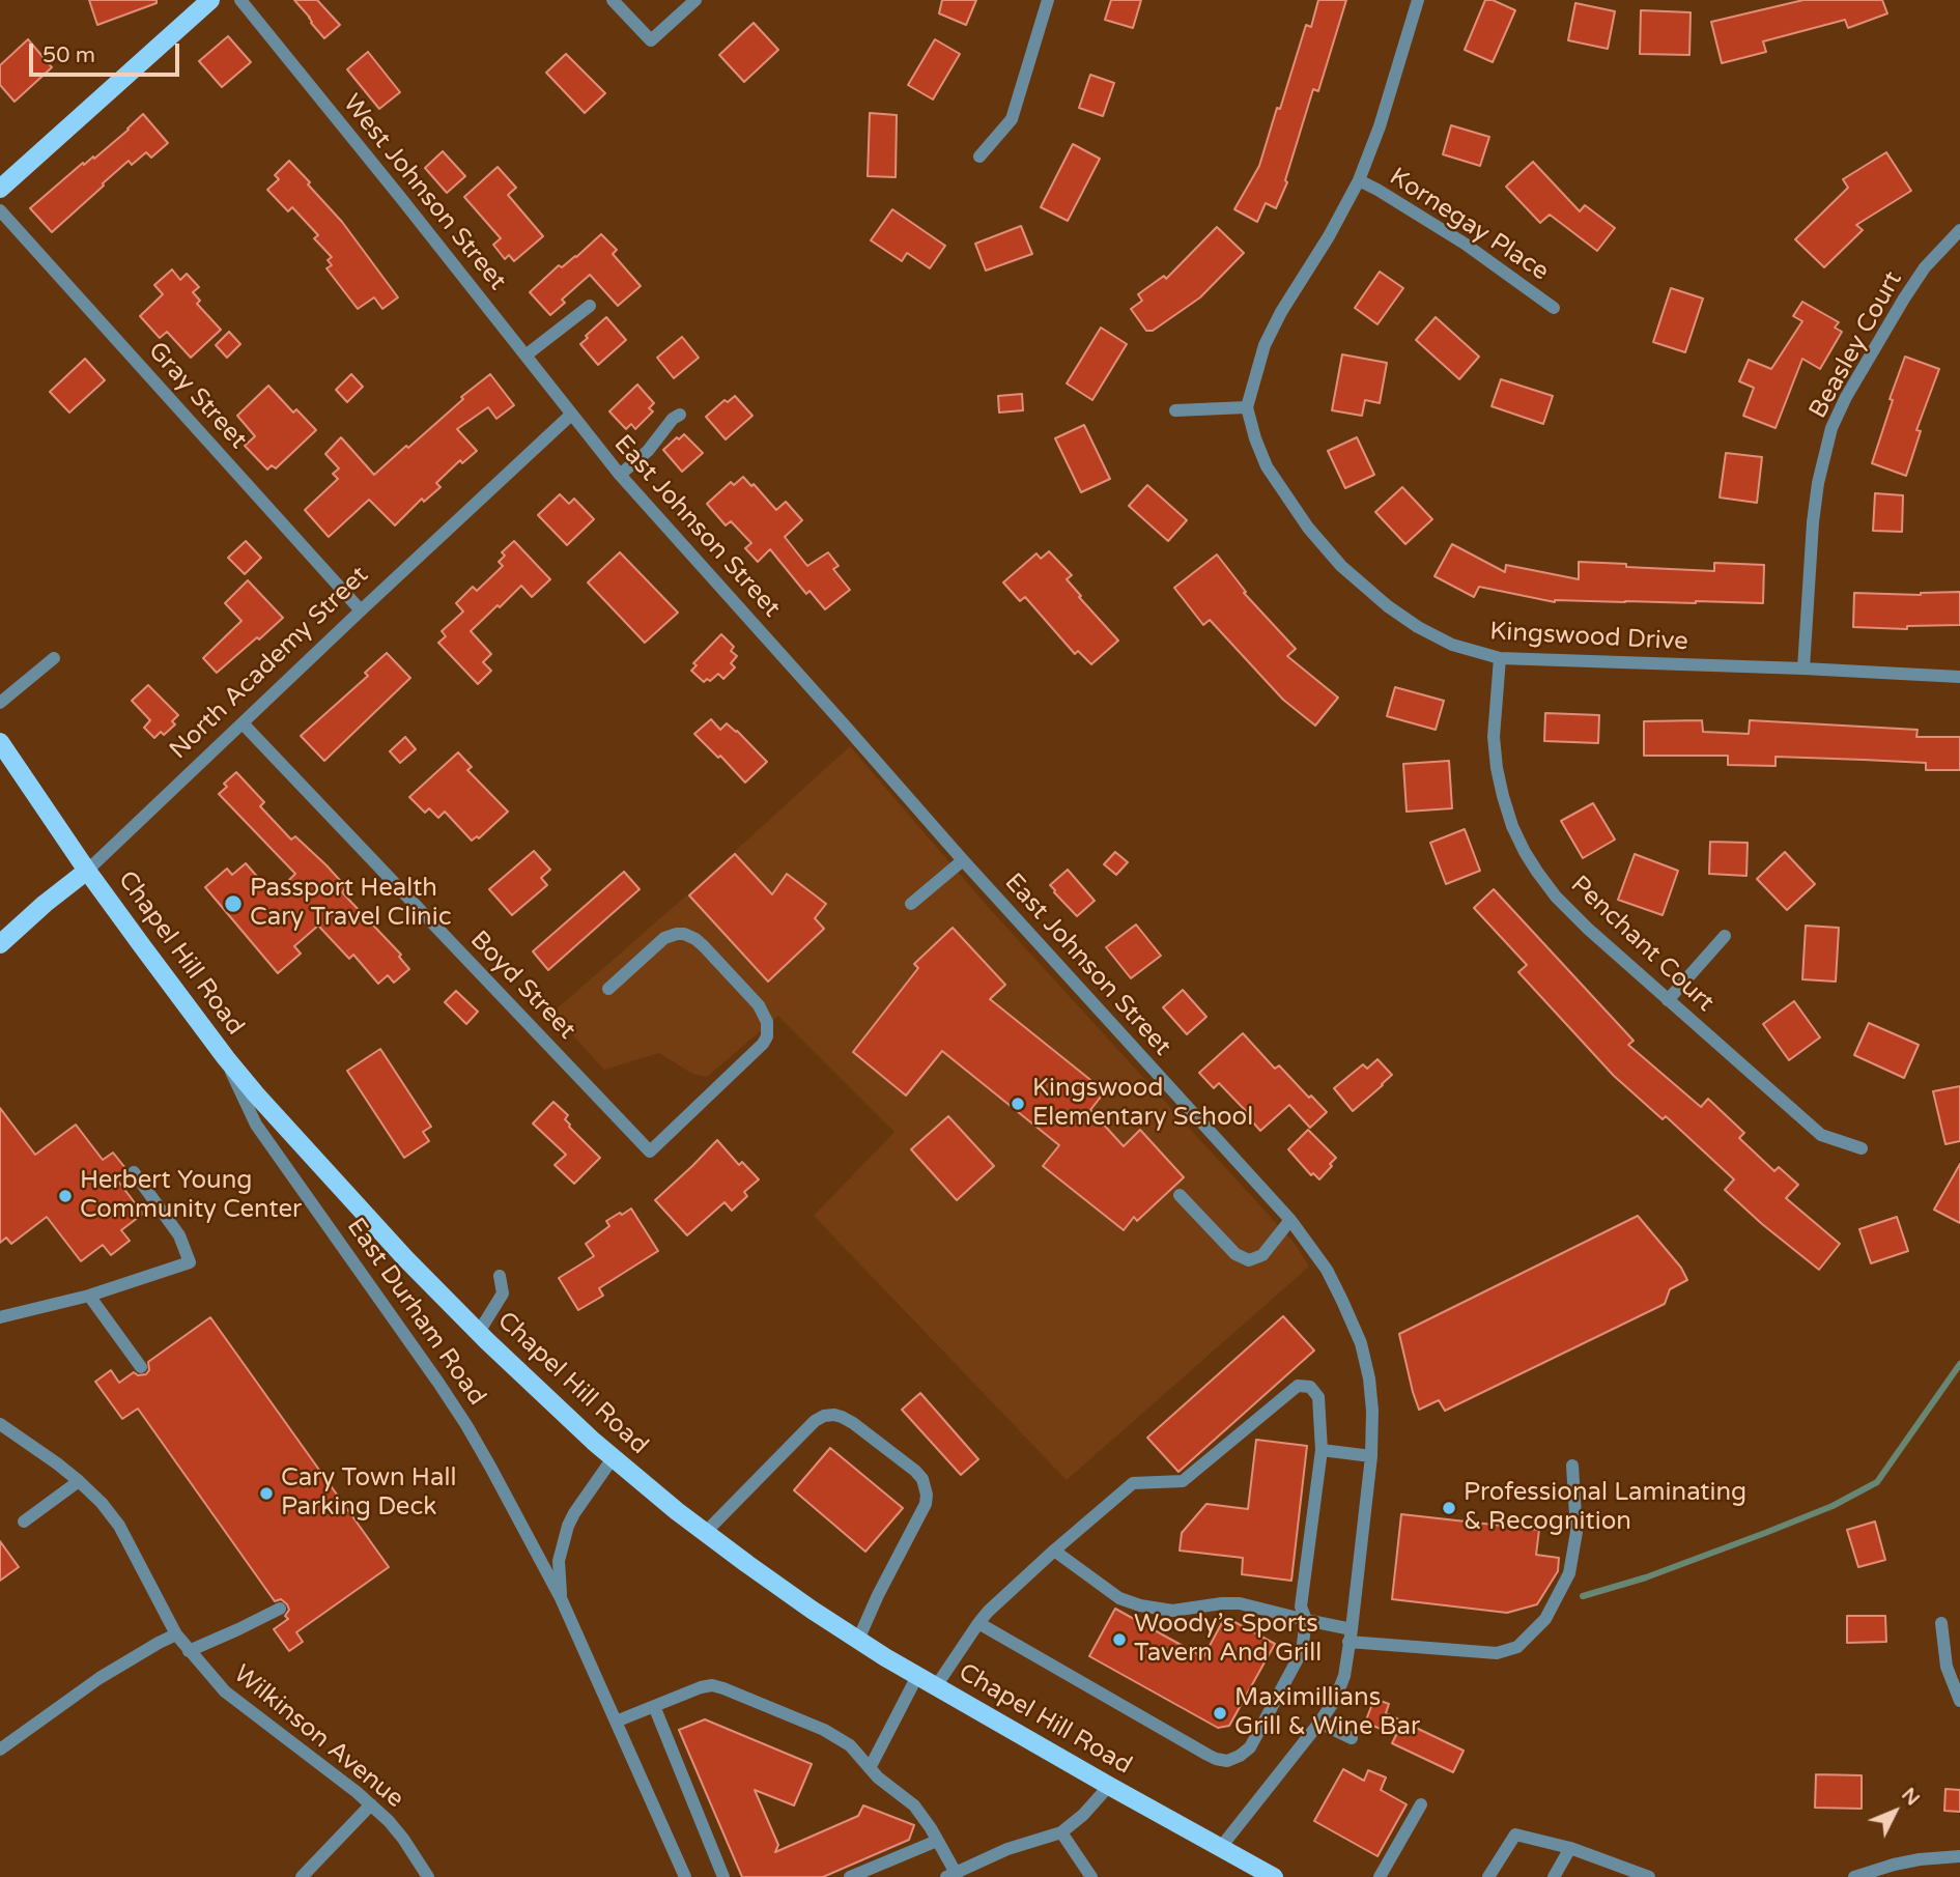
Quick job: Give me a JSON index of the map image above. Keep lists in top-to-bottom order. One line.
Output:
{"streets":{"main road":["North Academy Street","Chapel Hill Road"],"street":["West Johnson Street","Kornegay Place","Beasley Court","Gray Street","East Johnson Street","Kingswood Drive","Penchant Court","Boyd Street","East Durham Road","Wilkinson Avenue"]},"crossings":[["West Johnson Street","East Johnson Street"],["West Johnson Street","North Academy Street"],["Beasley Court","Kingswood Drive"],["Gray Street","North Academy Street"],["East Johnson Street","North Academy Street"],["East Johnson Street","Chapel Hill Road"],["Kingswood Drive","Penchant Court"],["North Academy Street","Chapel Hill Road"],["North Academy Street","Boyd Street"],["Chapel Hill Road","East Durham Road"]],"places":["Passport Health Cary Travel Clinic","Kingswood Elementary School","Herbert Young Community Center","Cary Town Hall Parking Deck","Professional Laminating & Recognition","Woody’s Sports Tavern And Grill","Maximillians Grill & Wine Bar"],"scale_bar":"50 m","north":"top right"}
